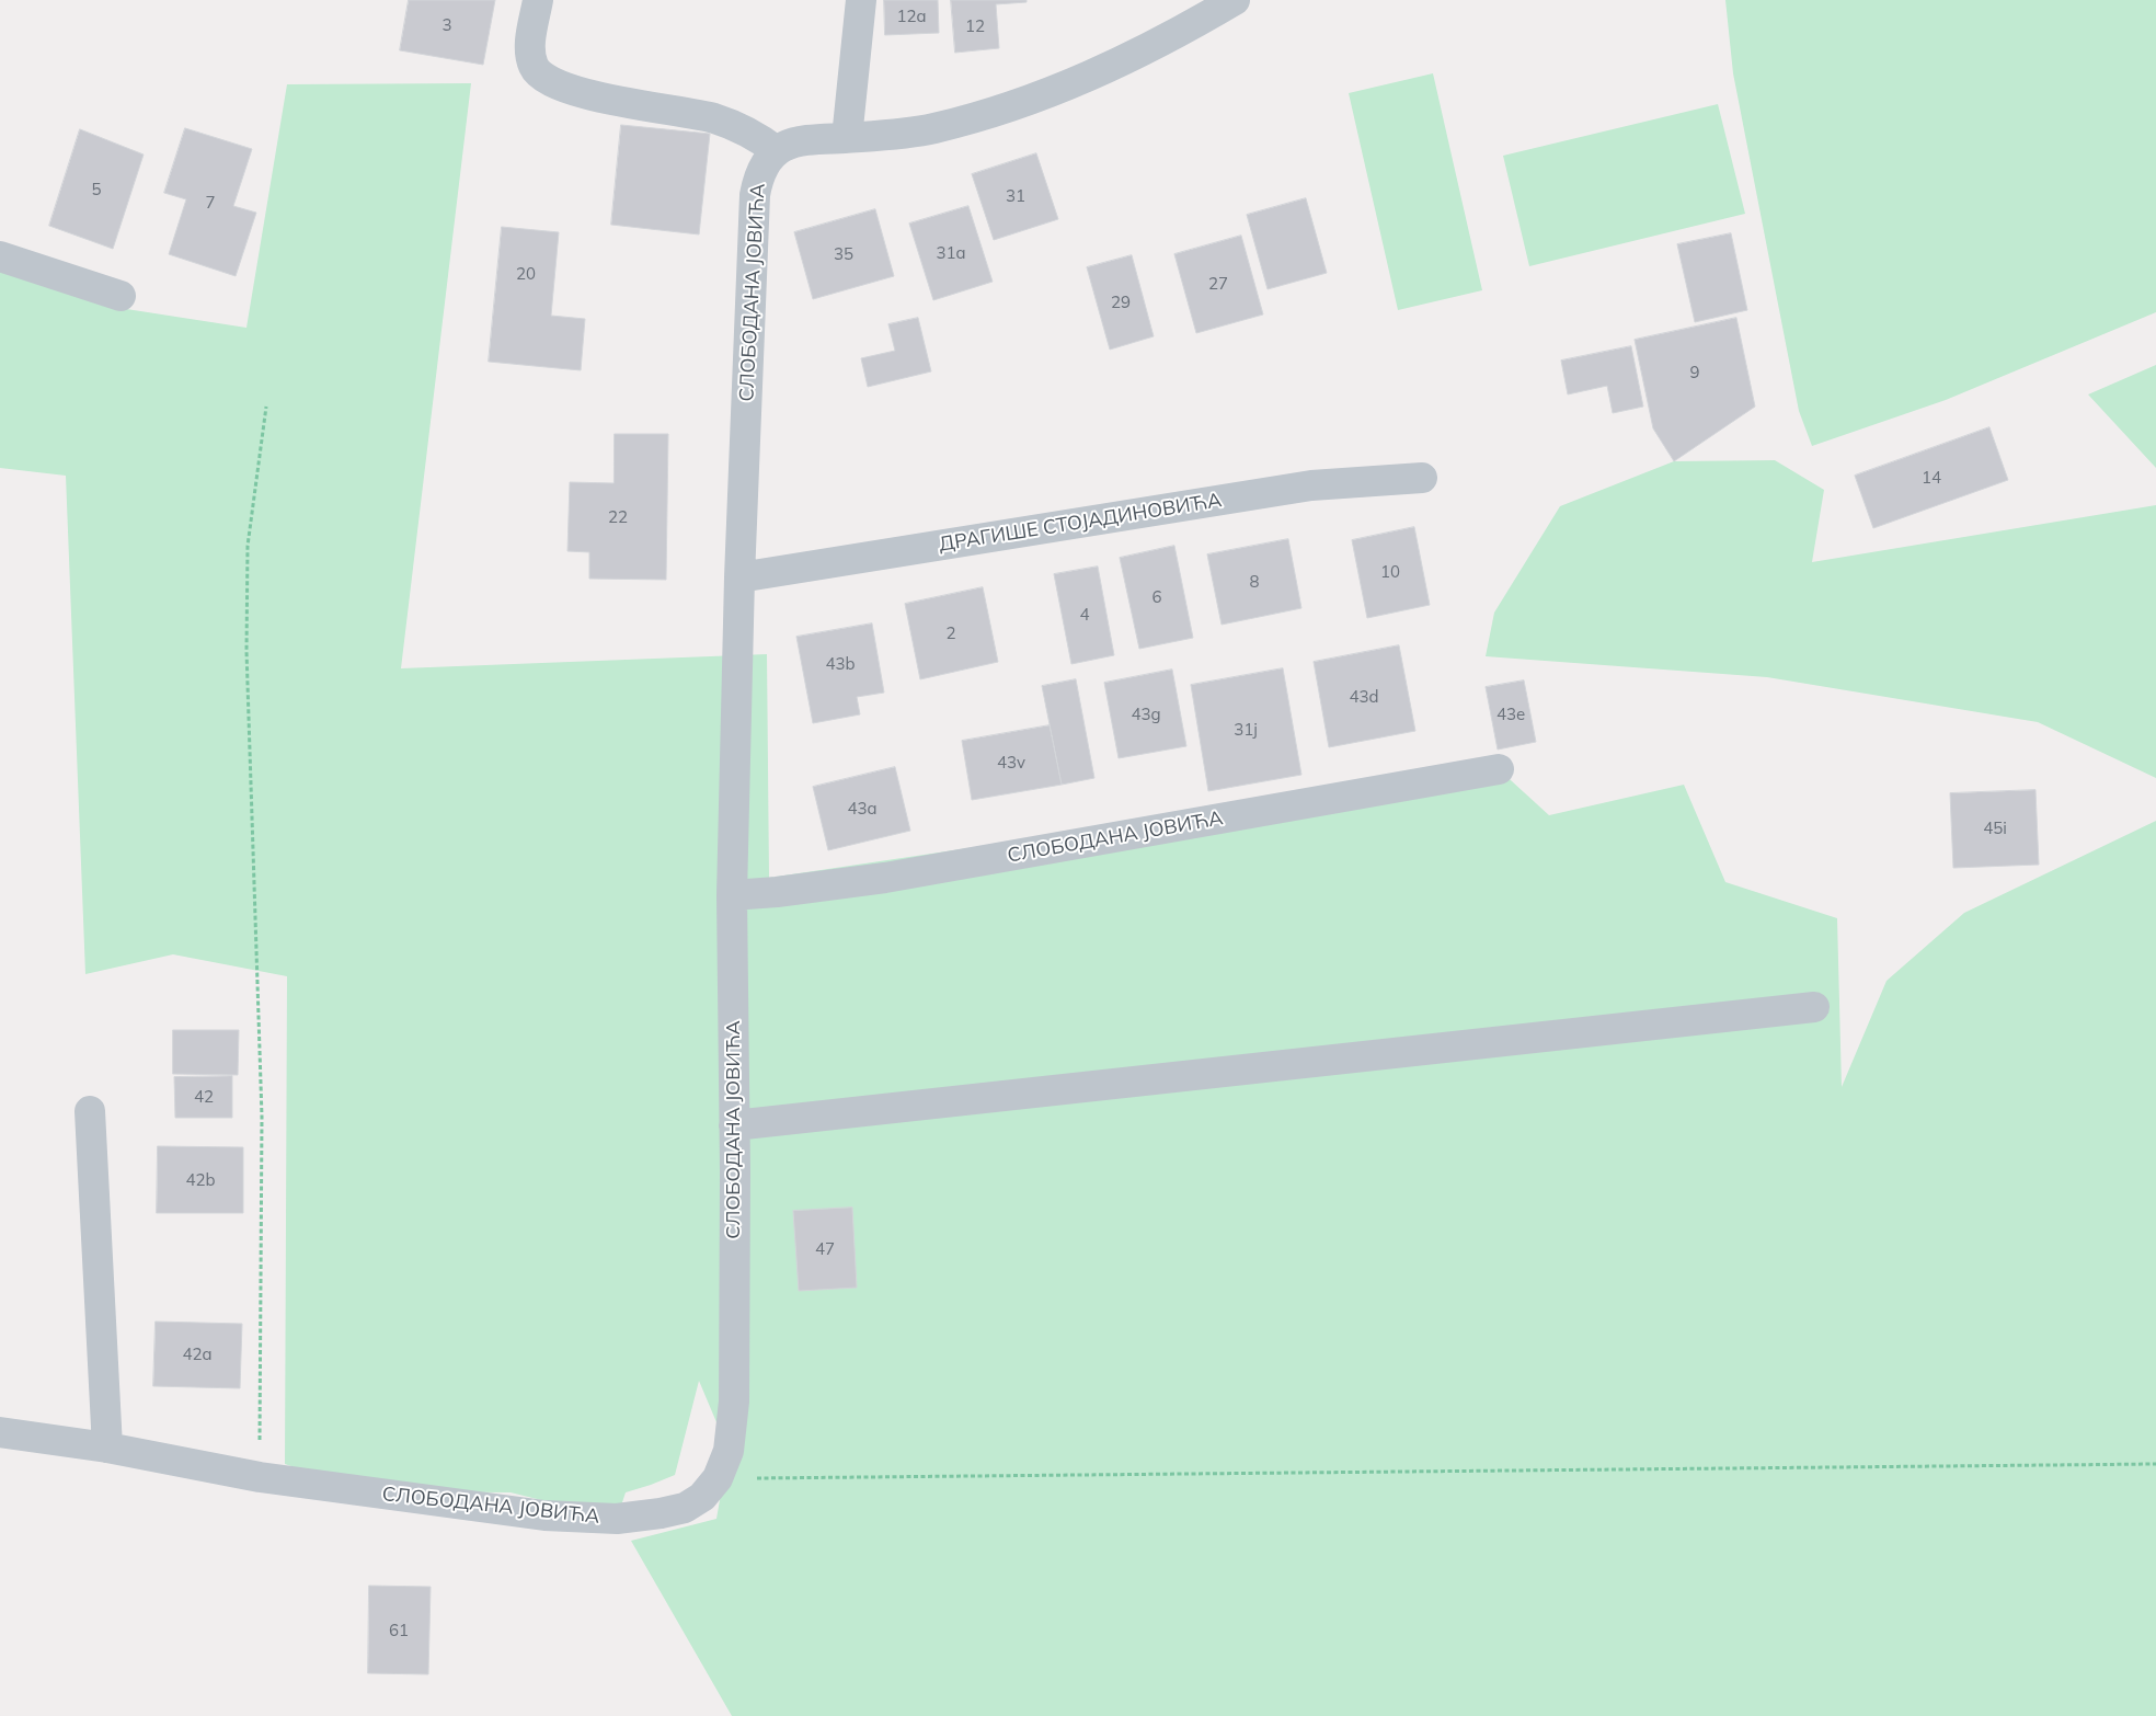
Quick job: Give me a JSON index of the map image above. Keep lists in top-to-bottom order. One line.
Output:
{"streets":{"street":["СЛОБОДАНА ЈОВИЋА","ДРАГИШЕ СТОЈАДИНОВИЋА"]},"crossings":[["СЛОБОДАНА ЈОВИЋА","ДРАГИШЕ СТОЈАДИНОВИЋА"]],"house_numbers":["12a","3","12","5","31","7","31a","35","20","27","29","9","14","22","10","8","6","4","2","43b","43d","43g","43e","31j","43v","43a","45i","42","42b","47","42a","61"]}
